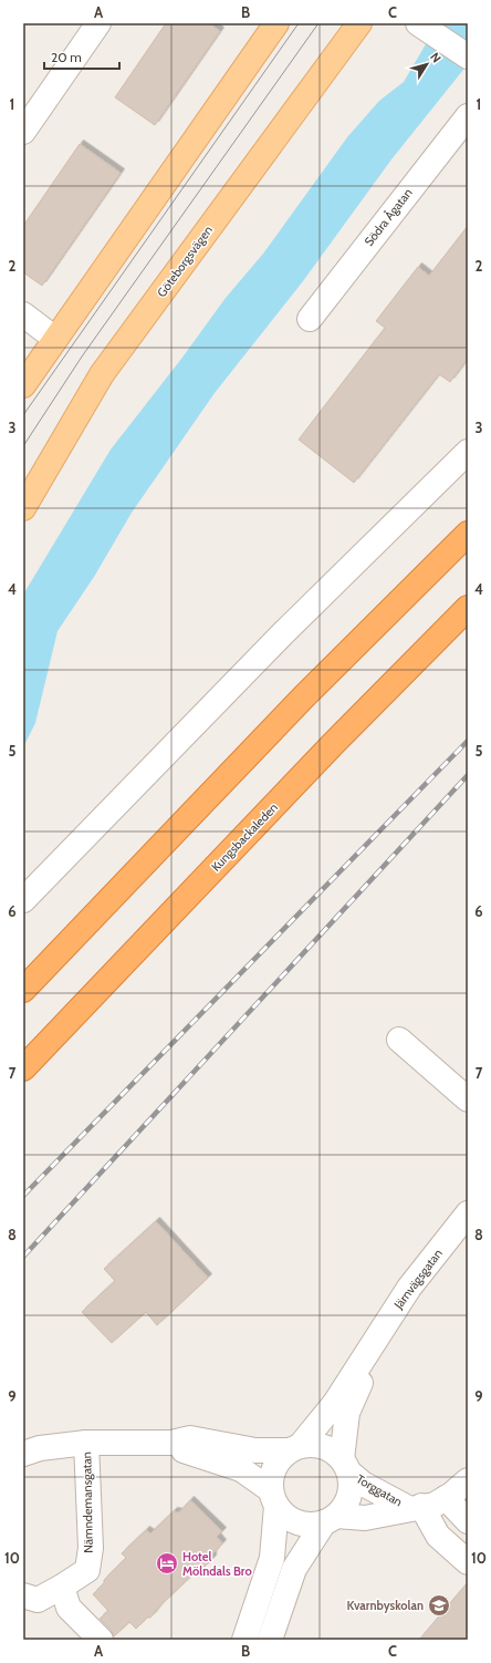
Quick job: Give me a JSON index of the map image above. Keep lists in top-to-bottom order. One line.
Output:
{"streets":{"highway":["Kungsbackaleden"],"main road":["Göteborgsvägen"],"street":["Södra Ågatan","Järnvägsgatan","Torggatan","Nämndemansgatan"]},"crossings":[["Järnvägsgatan","Torggatan"],["Järnvägsgatan","Nämndemansgatan"],["Torggatan","Nämndemansgatan"]],"places":{"hotel":["Hotel Mölndals Bro"],"school or university":["Kvarnbyskolan"]},"scale_bar":"20 m","north":"top right","grid":{"columns":["A","B","C"],"rows":["1","2","3","4","5","6","7","8","9","10"]}}
